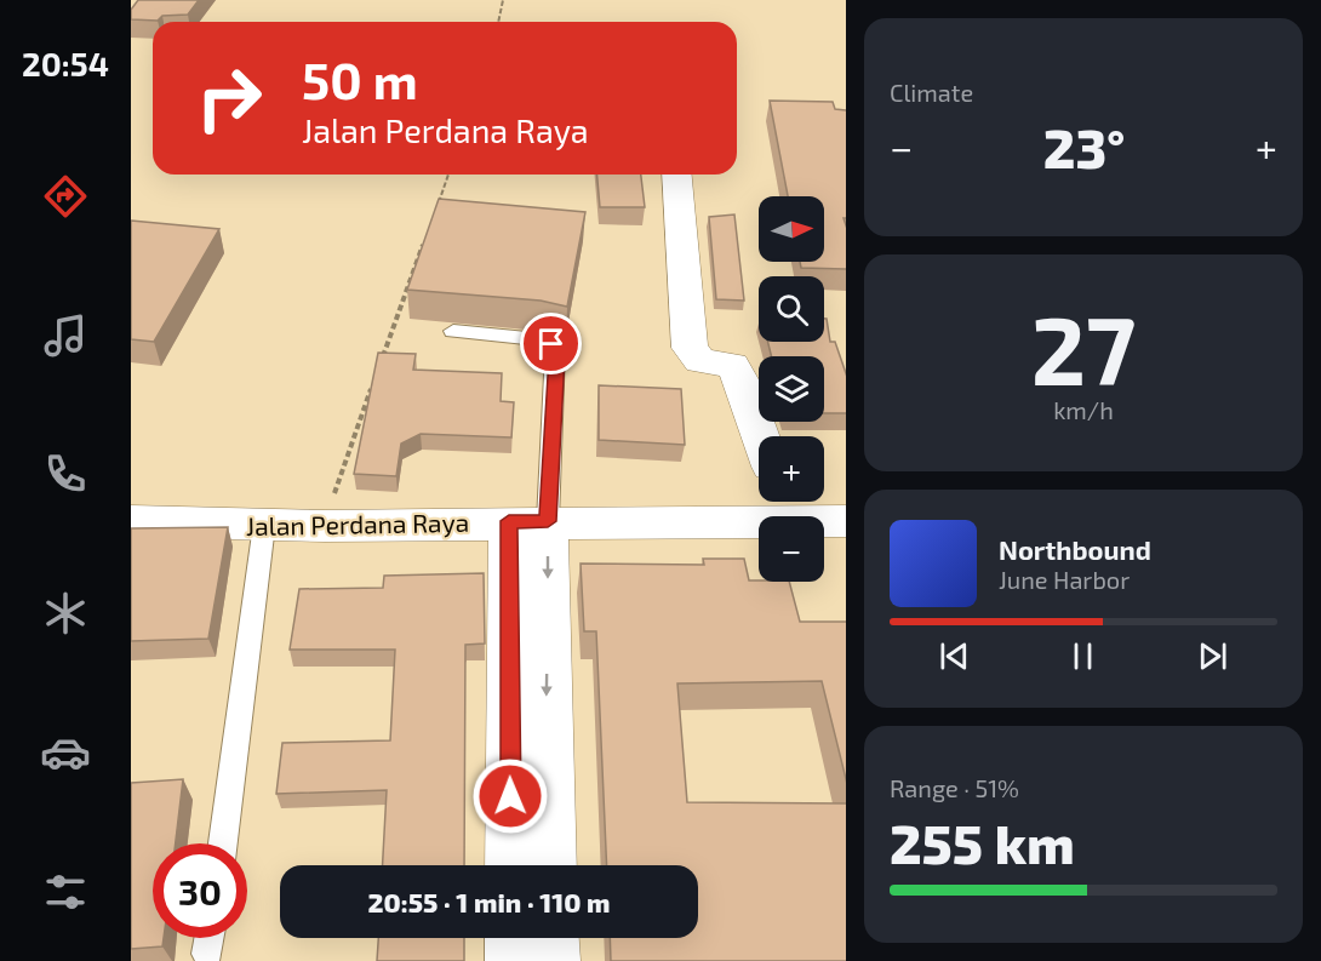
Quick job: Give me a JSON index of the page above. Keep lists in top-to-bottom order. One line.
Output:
{"streets":{"street":["Jalan Perdana Raya"]},"north":"right","page":{"tabs":"20:54","tile":["Climate",["27","km/h"],["Range · 51%","255 km"]],"turn":["50 m","Jalan Perdana Raya"],"heat":["−","23°","+"],"map_buttons":["+","−"],"song":["Northbound","June Harbor"],"limit":"30","trip":"20:55 · 1 min · 110 m"}}
